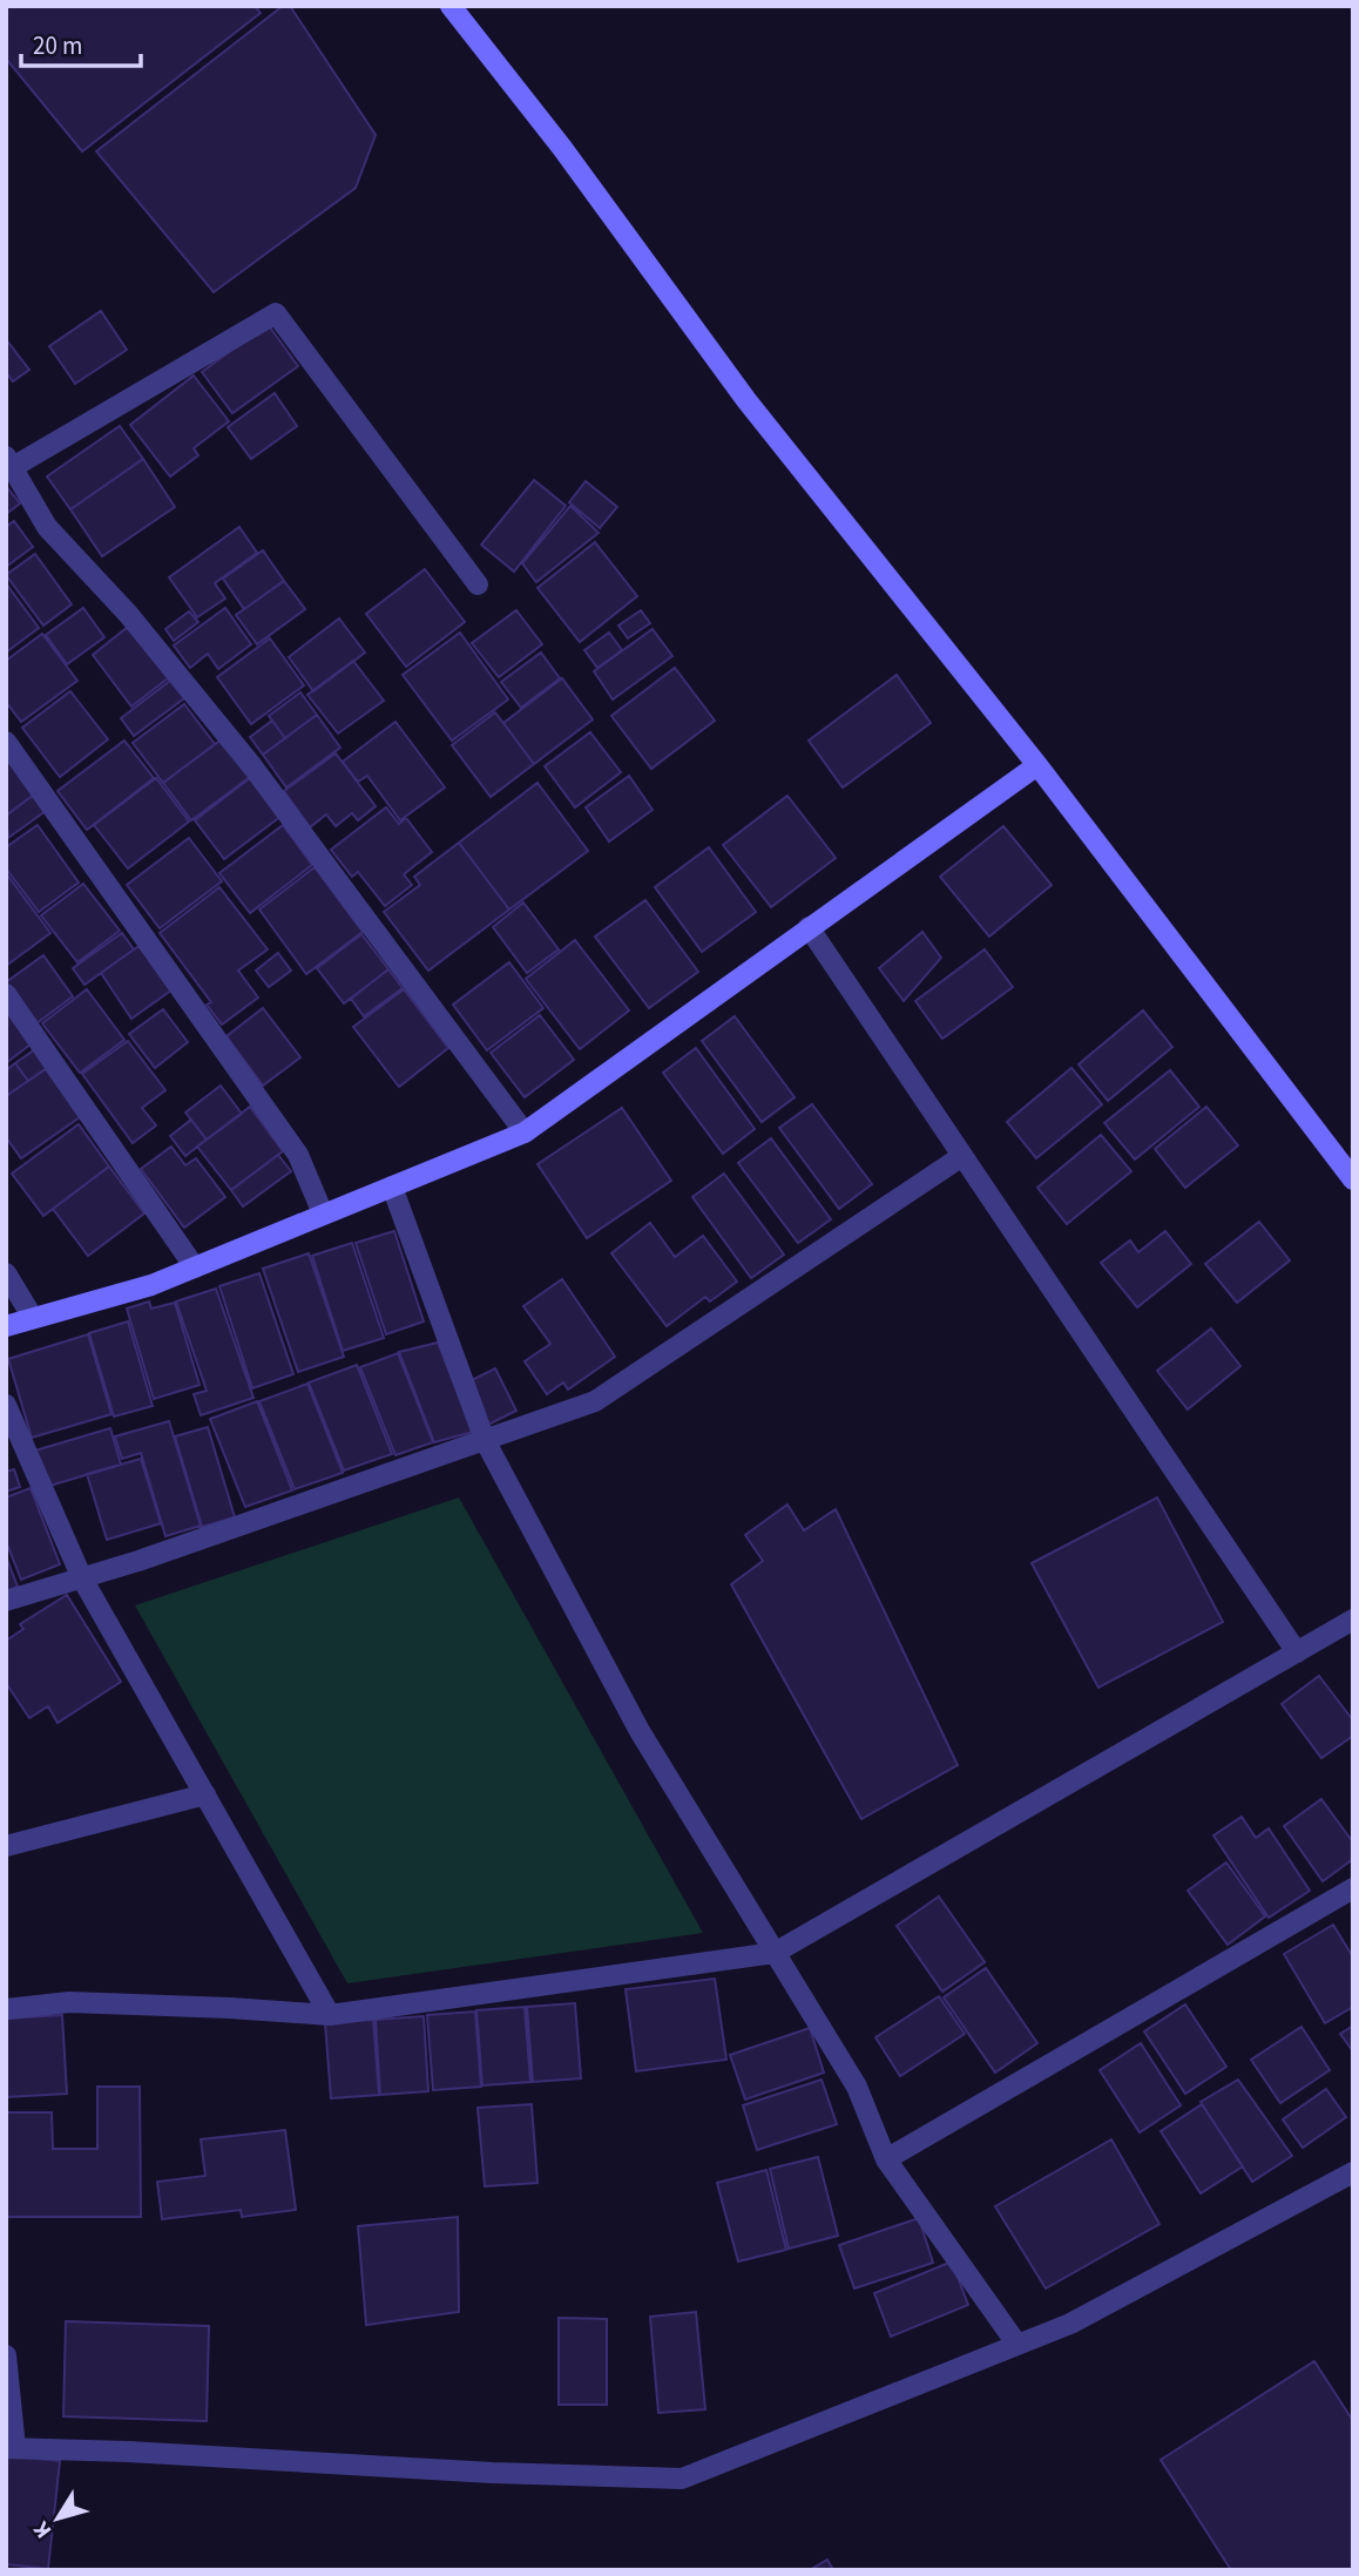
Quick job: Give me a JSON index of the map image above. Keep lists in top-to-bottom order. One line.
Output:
{"scale_bar":"20 m","north":"bottom left"}
